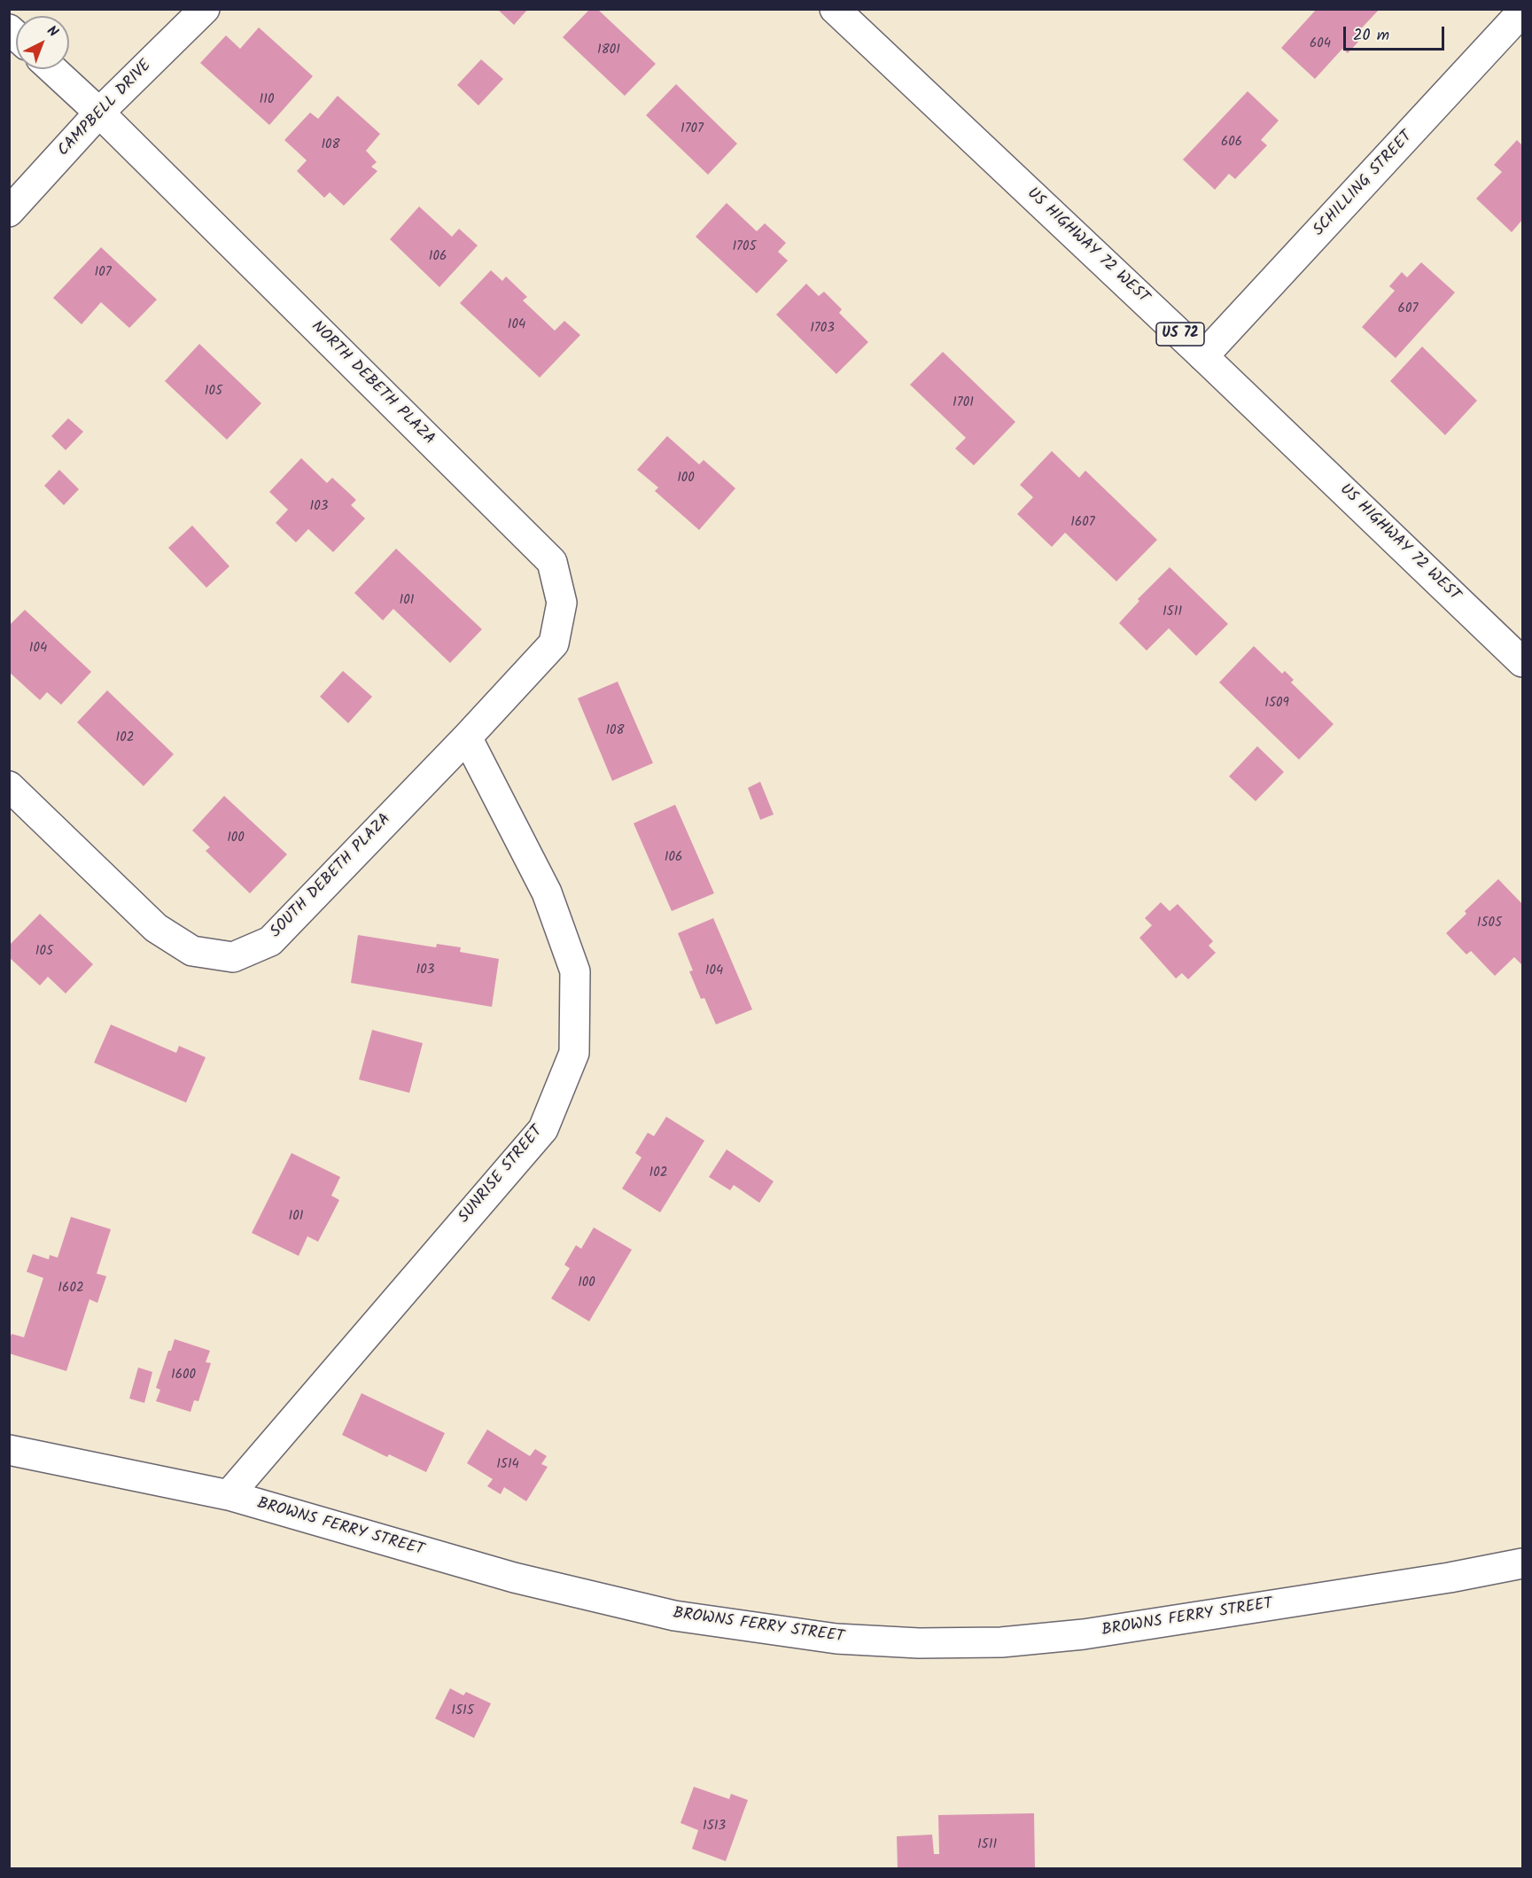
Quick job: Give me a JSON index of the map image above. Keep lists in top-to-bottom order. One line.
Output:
{"streets":{"main road":["CAMPBELL DRIVE","SCHILLING STREET","US HIGHWAY 72 WEST","US 72","NORTH DEBETH PLAZA","SOUTH DEBETH PLAZA","SUNRISE STREET","BROWNS FERRY STREET"]},"crossings":[["CAMPBELL DRIVE","NORTH DEBETH PLAZA"],["SCHILLING STREET","US HIGHWAY 72 WEST"],["NORTH DEBETH PLAZA","SOUTH DEBETH PLAZA"],["NORTH DEBETH PLAZA","SUNRISE STREET"],["SOUTH DEBETH PLAZA","SUNRISE STREET"],["SUNRISE STREET","BROWNS FERRY STREET"]],"house_numbers":["604","1801","110","1707","606","108","1705","106","107","607","104","1703","105","1701","100","103","1607","101","1511","104","1509","108","102","100","106","1505","105","103","104","102","101","100","1602","1600","1514","1515","1513","1511"],"scale_bar":"20 m","north":"top right"}
